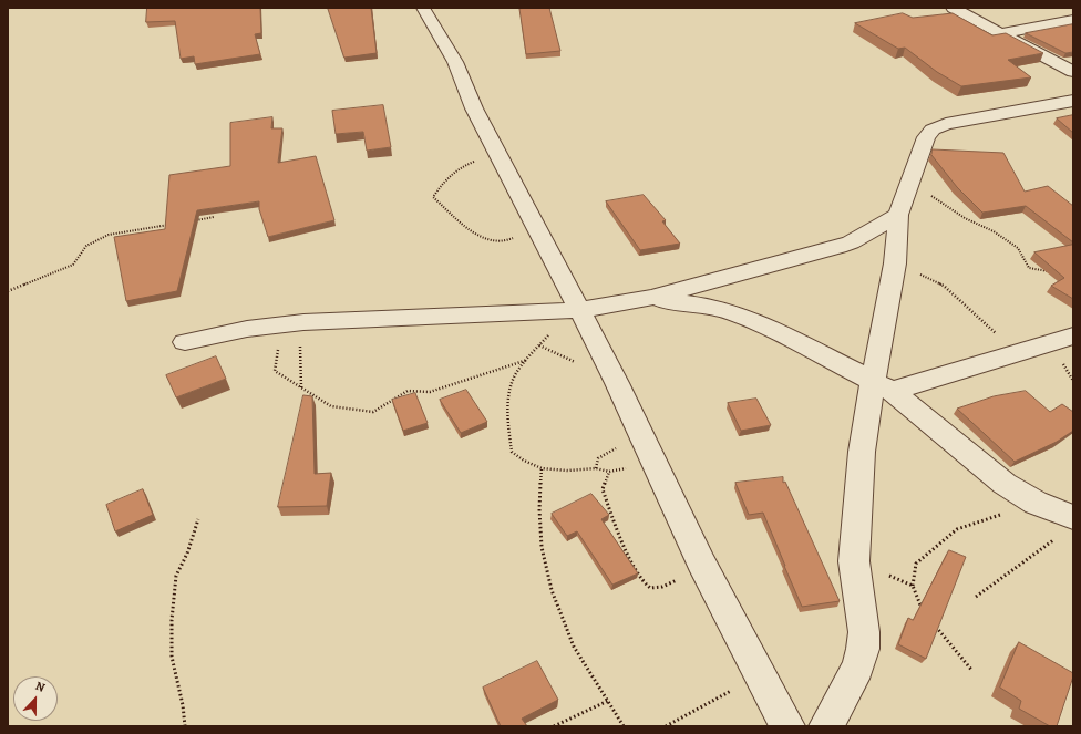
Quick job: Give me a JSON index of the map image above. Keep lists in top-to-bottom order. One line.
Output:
{"north":"top"}
